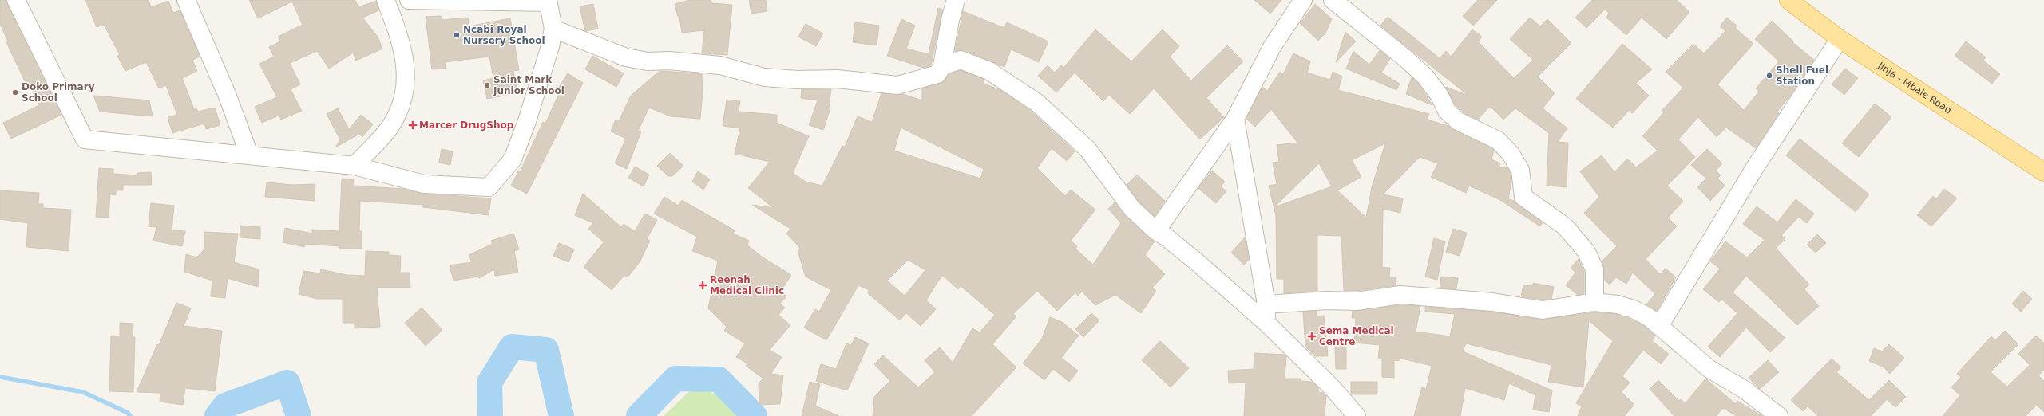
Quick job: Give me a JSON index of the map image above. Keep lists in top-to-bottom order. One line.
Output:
{"streets":{"main road":["Jinja - Mbale Road"]},"places":{"other":["Ncabi Royal Nursery School","Shell Fuel Station","Saint Mark Junior School","Doko Primary School"],"health":["Marcer DrugShop","Reenah Medical Clinic","Sema Medical Centre"]}}
